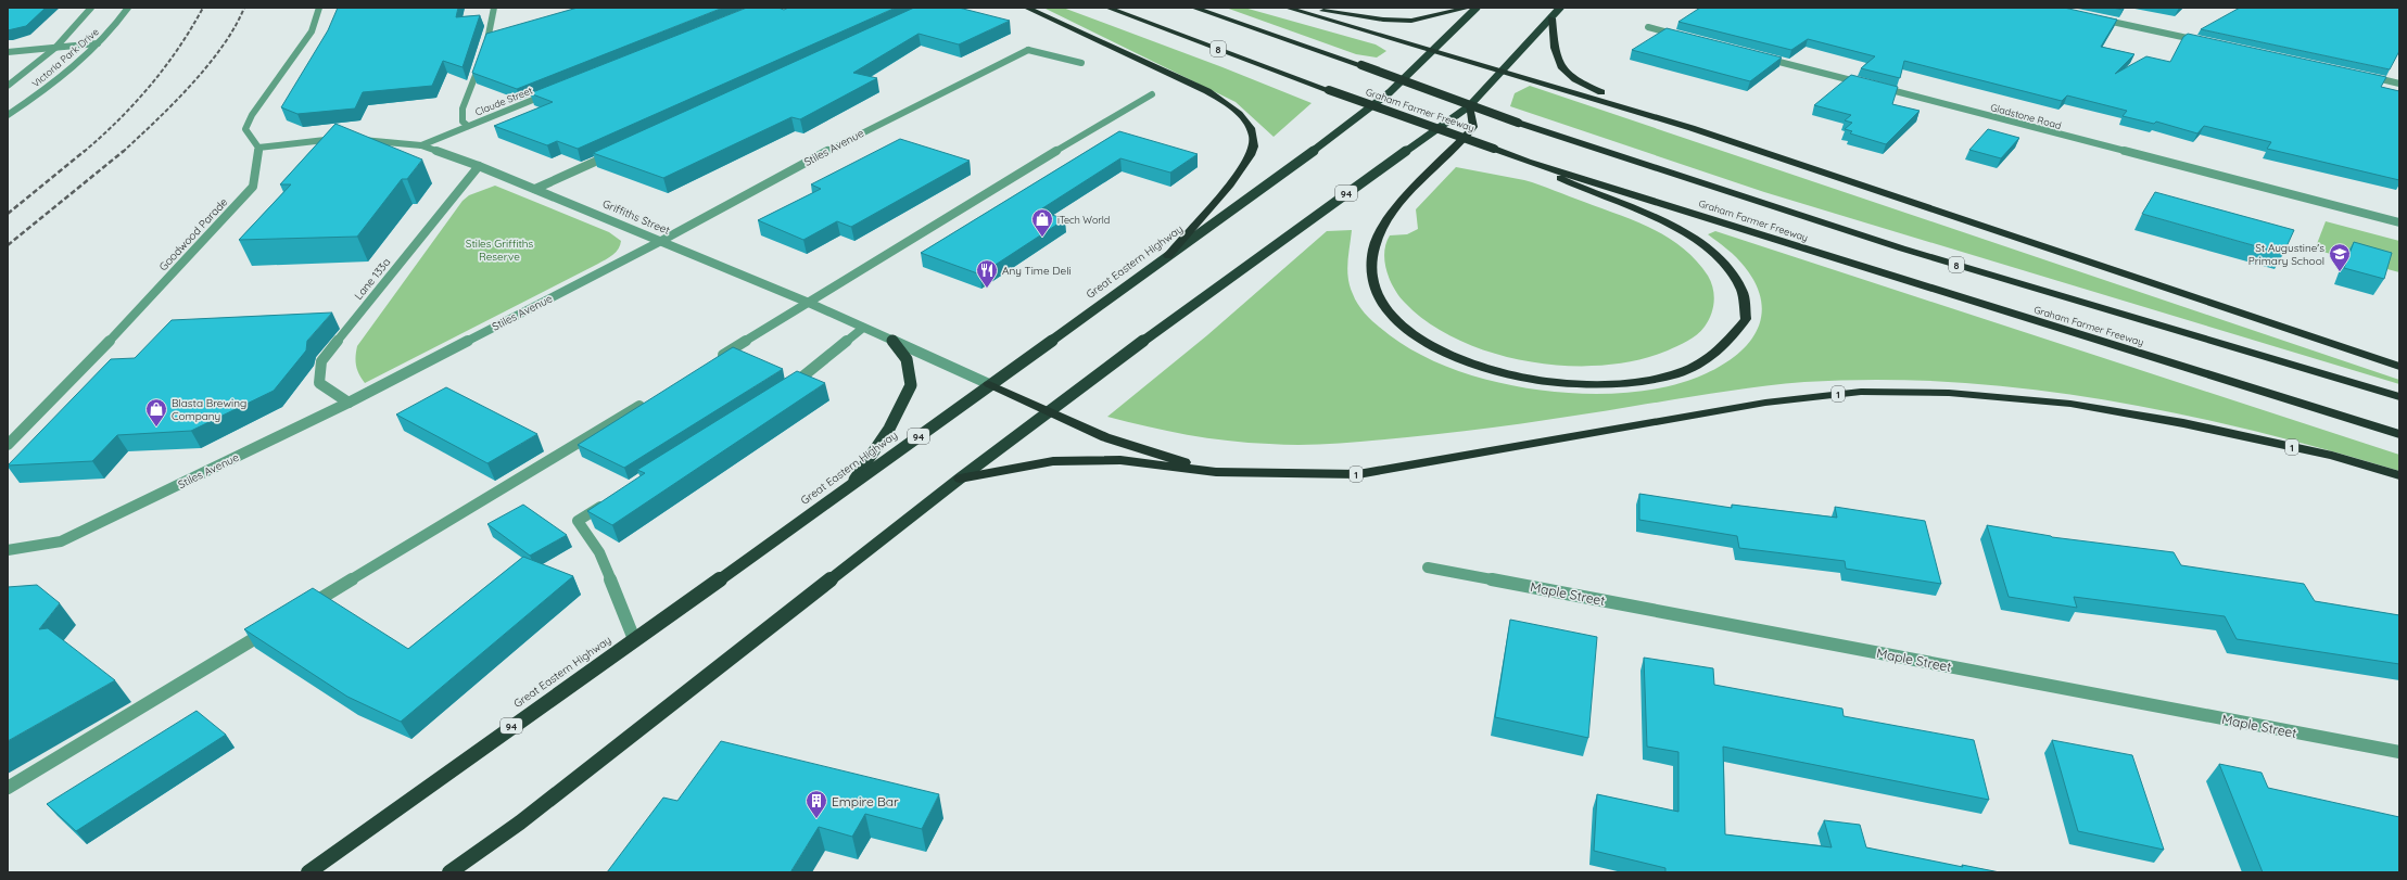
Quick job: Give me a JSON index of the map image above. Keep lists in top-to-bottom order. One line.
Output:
{"streets":{"highway":["8","Graham Farmer Freeway","94","Great Eastern Highway","1"],"street":["Victoria Park Drive","Claude Street","Gladstone Road","Stiles Avenue","Griffiths Street","Goodwood Parade","Lane 133a","Maple Street"]},"crossings":[["Claude Street","Griffiths Street"],["Stiles Avenue","Griffiths Street"],["Stiles Avenue","Lane 133a"],["94","1"],["Griffiths Street","Goodwood Parade"],["Griffiths Street","Great Eastern Highway"],["Griffiths Street","Lane 133a"],["Griffiths Street","1"],["Great Eastern Highway","1"]],"parks":["Stiles Griffiths Reserve"],"places":{"shop":["iTech World","Blasta Brewing Company"],"school or university":["St Augustine's Primary School"],"restaurant":["Any Time Deli"],"building":["Empire Bar"]}}
